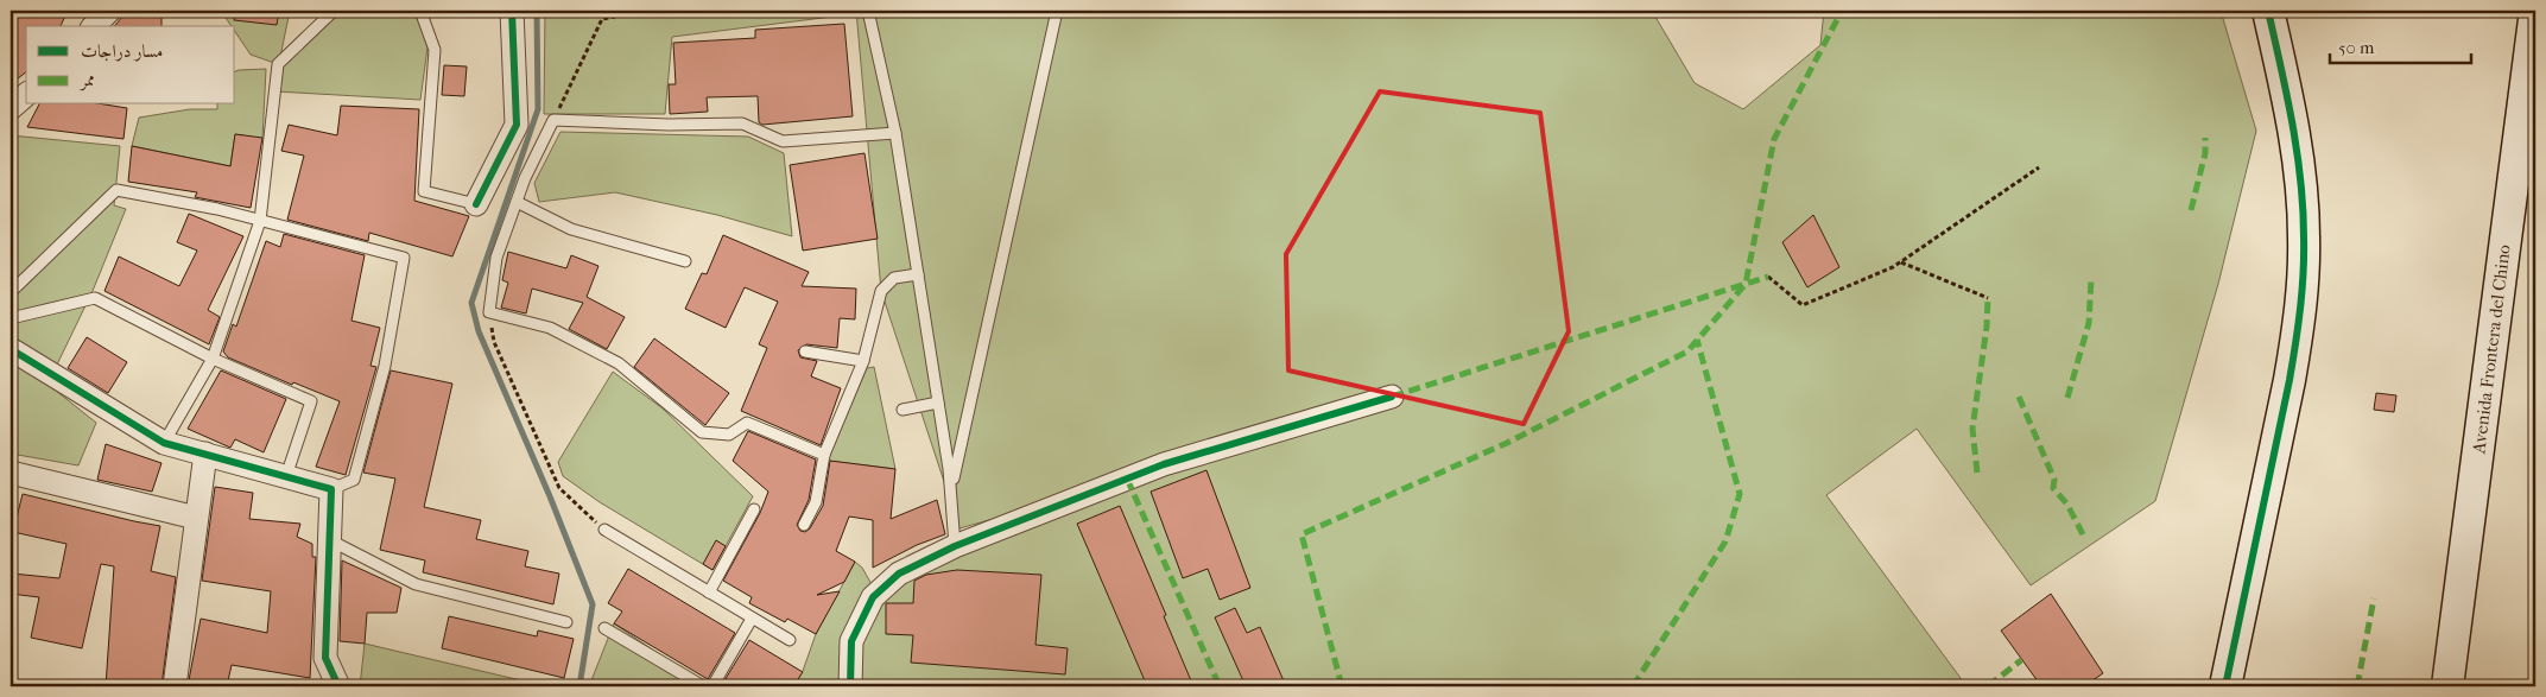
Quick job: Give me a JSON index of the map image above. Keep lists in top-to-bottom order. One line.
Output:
{"streets":{"street":["Avenida Frontera del Chino"]},"legend":["مسار دراجات","ممر"],"scale_bar":"50 m"}
